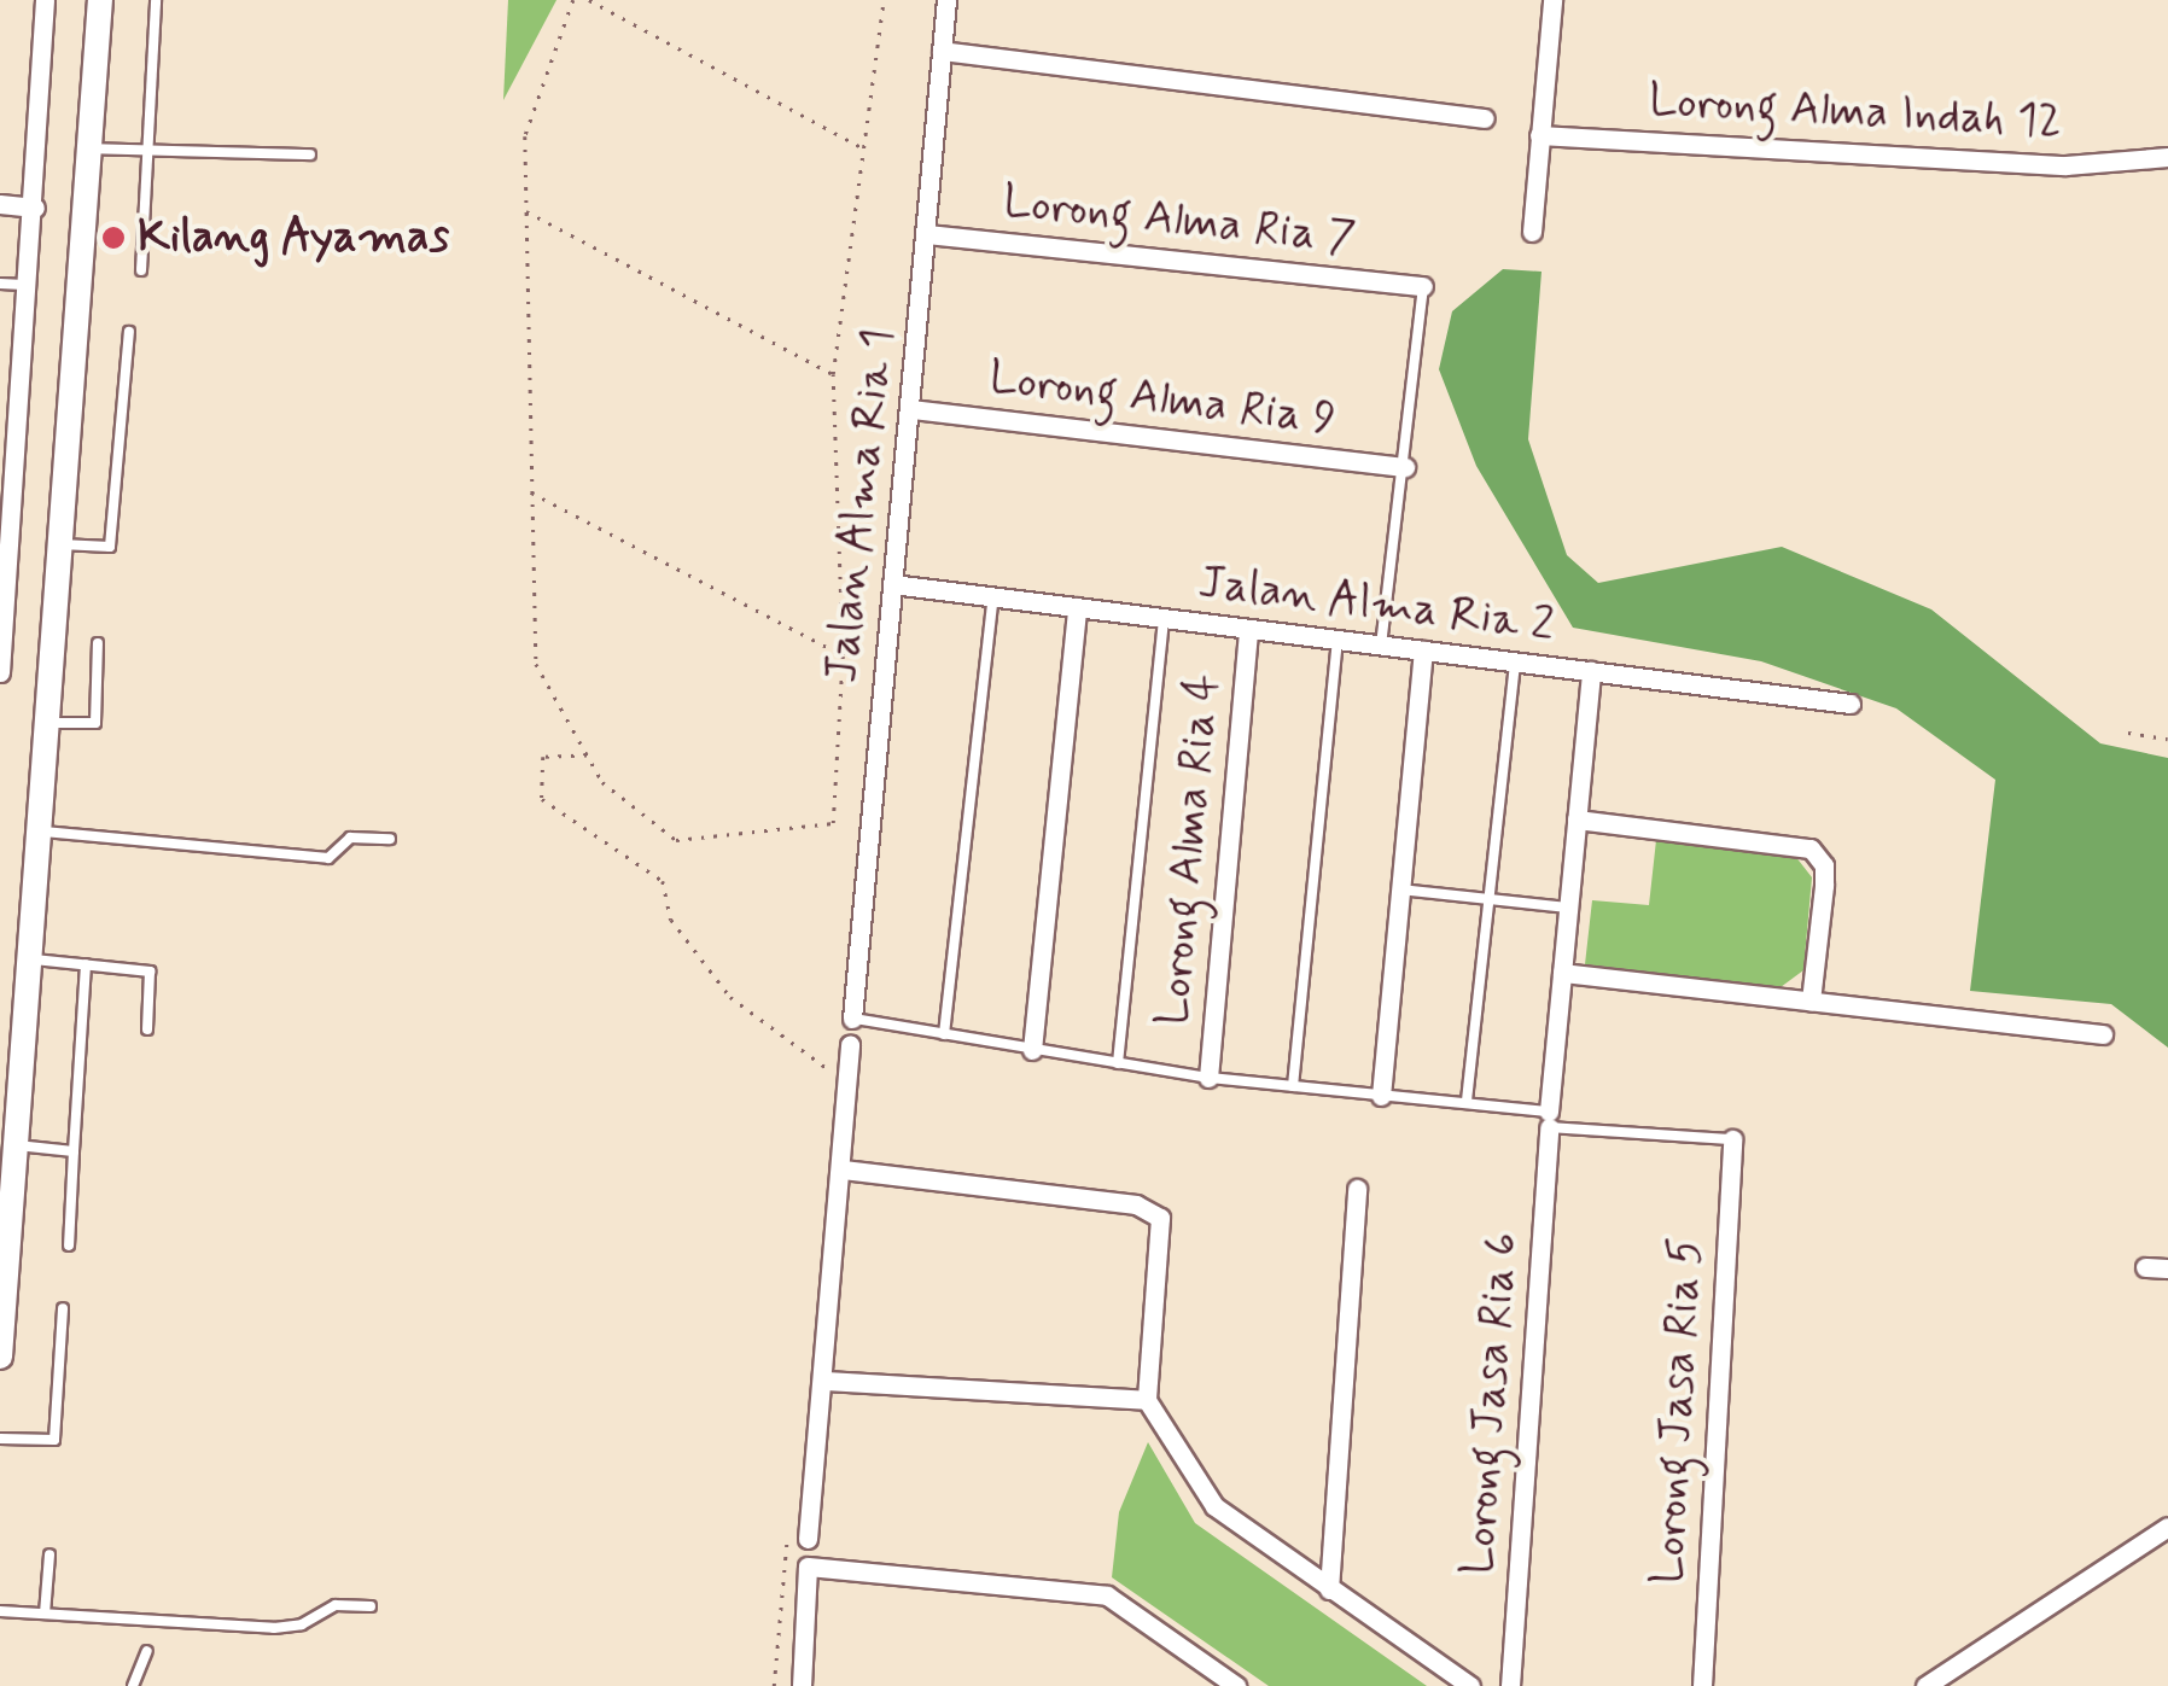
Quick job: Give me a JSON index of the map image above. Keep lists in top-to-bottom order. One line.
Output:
{"streets":{"street":["Lorong Alma Indah 12","Lorong Alma Ria 7","Lorong Alma Ria 9","Jalan Alma Ria 1","Jalan Alma Ria 2","Lorong Alma Ria 4","Lorong Jasa Ria 6","Lorong Jasa Ria 5"]},"crossings":[["Lorong Alma Ria 7","Jalan Alma Ria 1"],["Lorong Alma Ria 9","Jalan Alma Ria 1"],["Jalan Alma Ria 1","Jalan Alma Ria 2"],["Jalan Alma Ria 2","Lorong Alma Ria 4"],["Jalan Alma Ria 2","Lorong Jasa Ria 6"]],"places":["Kilang Ayamas"]}
